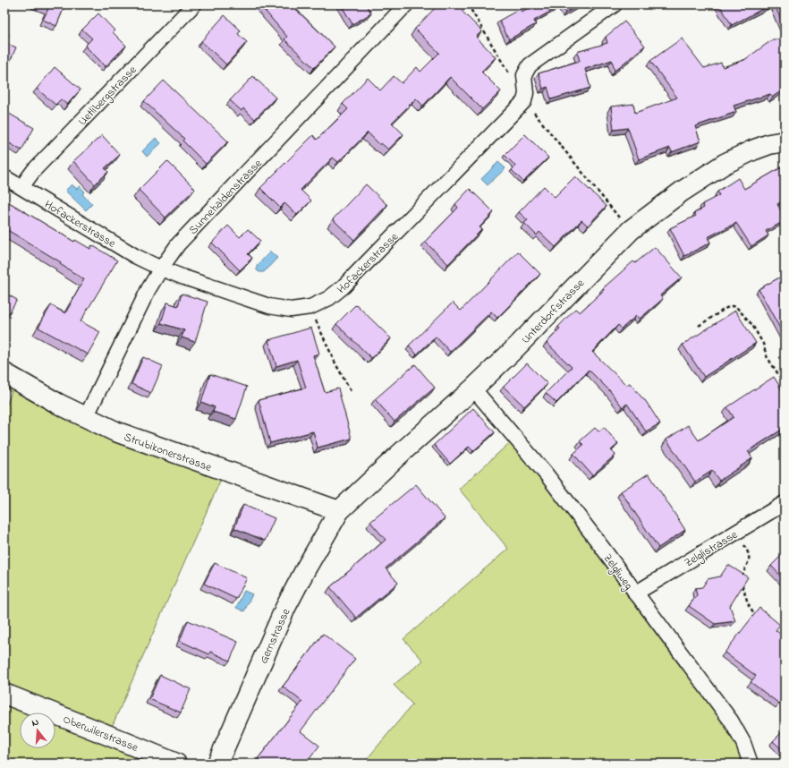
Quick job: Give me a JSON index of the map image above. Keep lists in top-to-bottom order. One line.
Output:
{"streets":{"street":["Uetlibergstrasse","Sunnehaldenstrasse","Hofackerstrasse","Unterdorfstrasse","Strubikonerstrasse","Zelglistrasse","Zelgliweg","Gernstrasse","Oberwilerstrasse"]},"crossings":[["Uetlibergstrasse","Hofackerstrasse"],["Sunnehaldenstrasse","Hofackerstrasse"],["Sunnehaldenstrasse","Strubikonerstrasse"],["Unterdorfstrasse","Strubikonerstrasse"],["Unterdorfstrasse","Zelgliweg"],["Unterdorfstrasse","Gernstrasse"],["Strubikonerstrasse","Gernstrasse"],["Zelglistrasse","Zelgliweg"]],"north":"top"}
